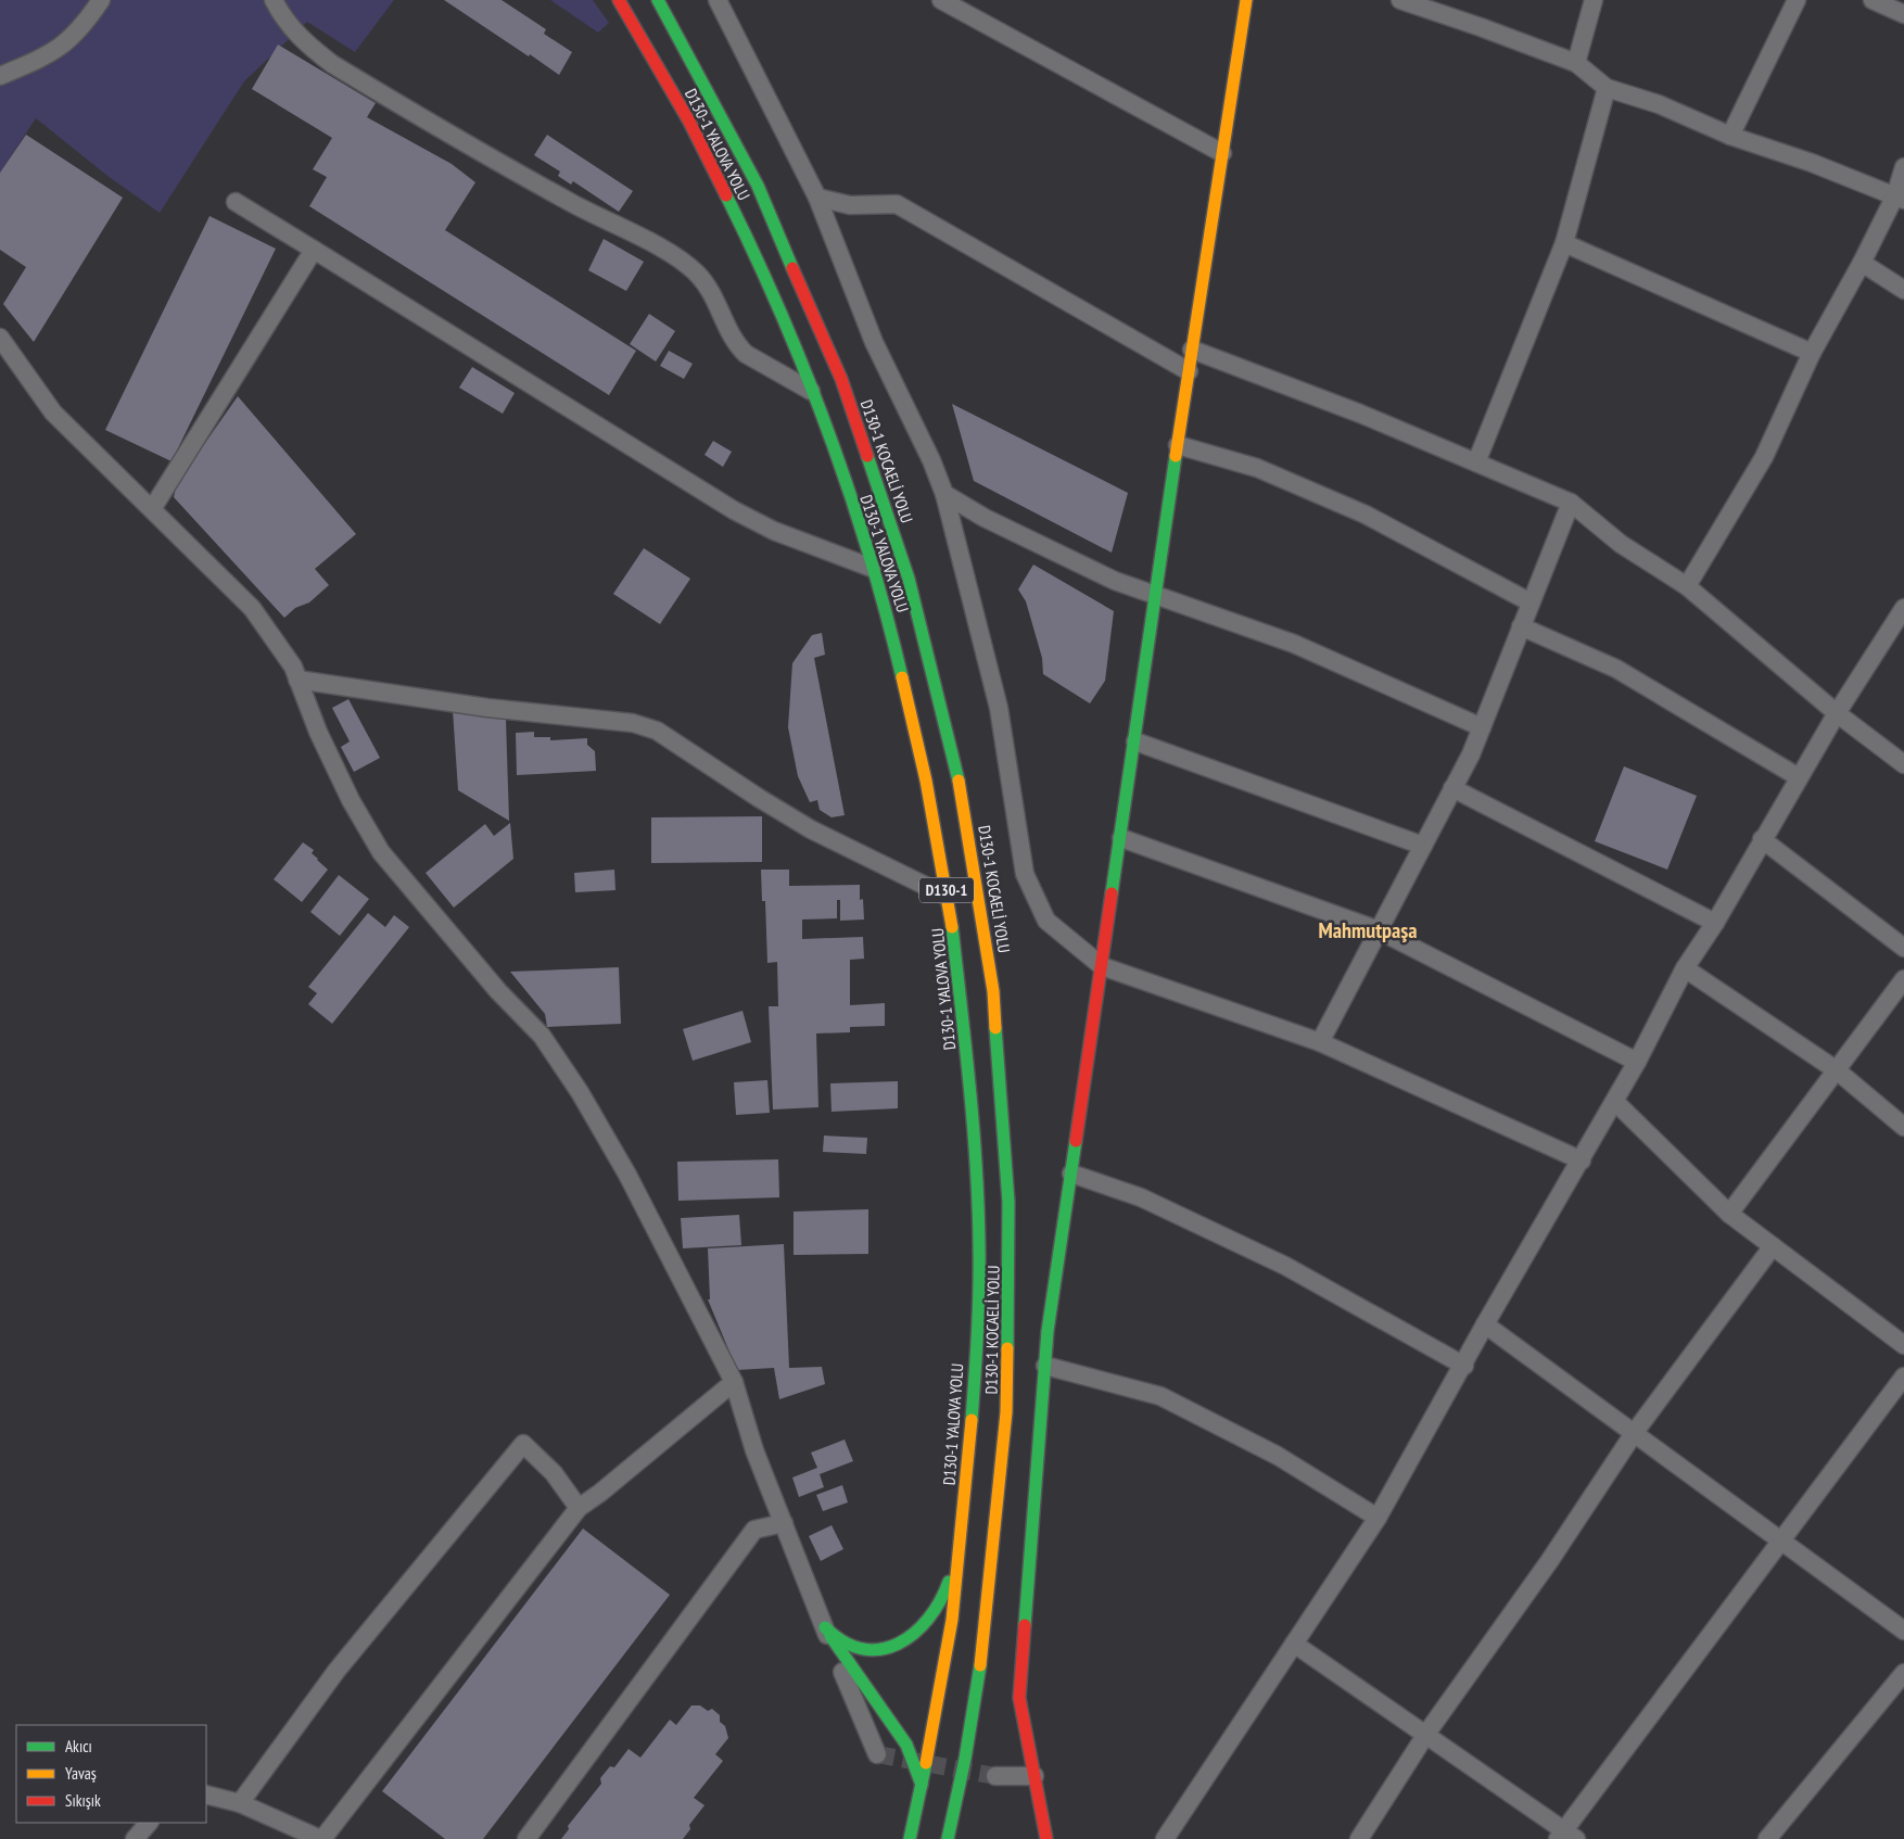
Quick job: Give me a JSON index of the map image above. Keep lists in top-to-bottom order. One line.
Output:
{"streets":{"main road":["D130-1 YALOVA YOLU","D130-1 KOCAELİ YOLU","D130-1"]},"districts":["Mahmutpaşa"],"legend":["Akıcı","Yavaş","Sıkışık"]}
